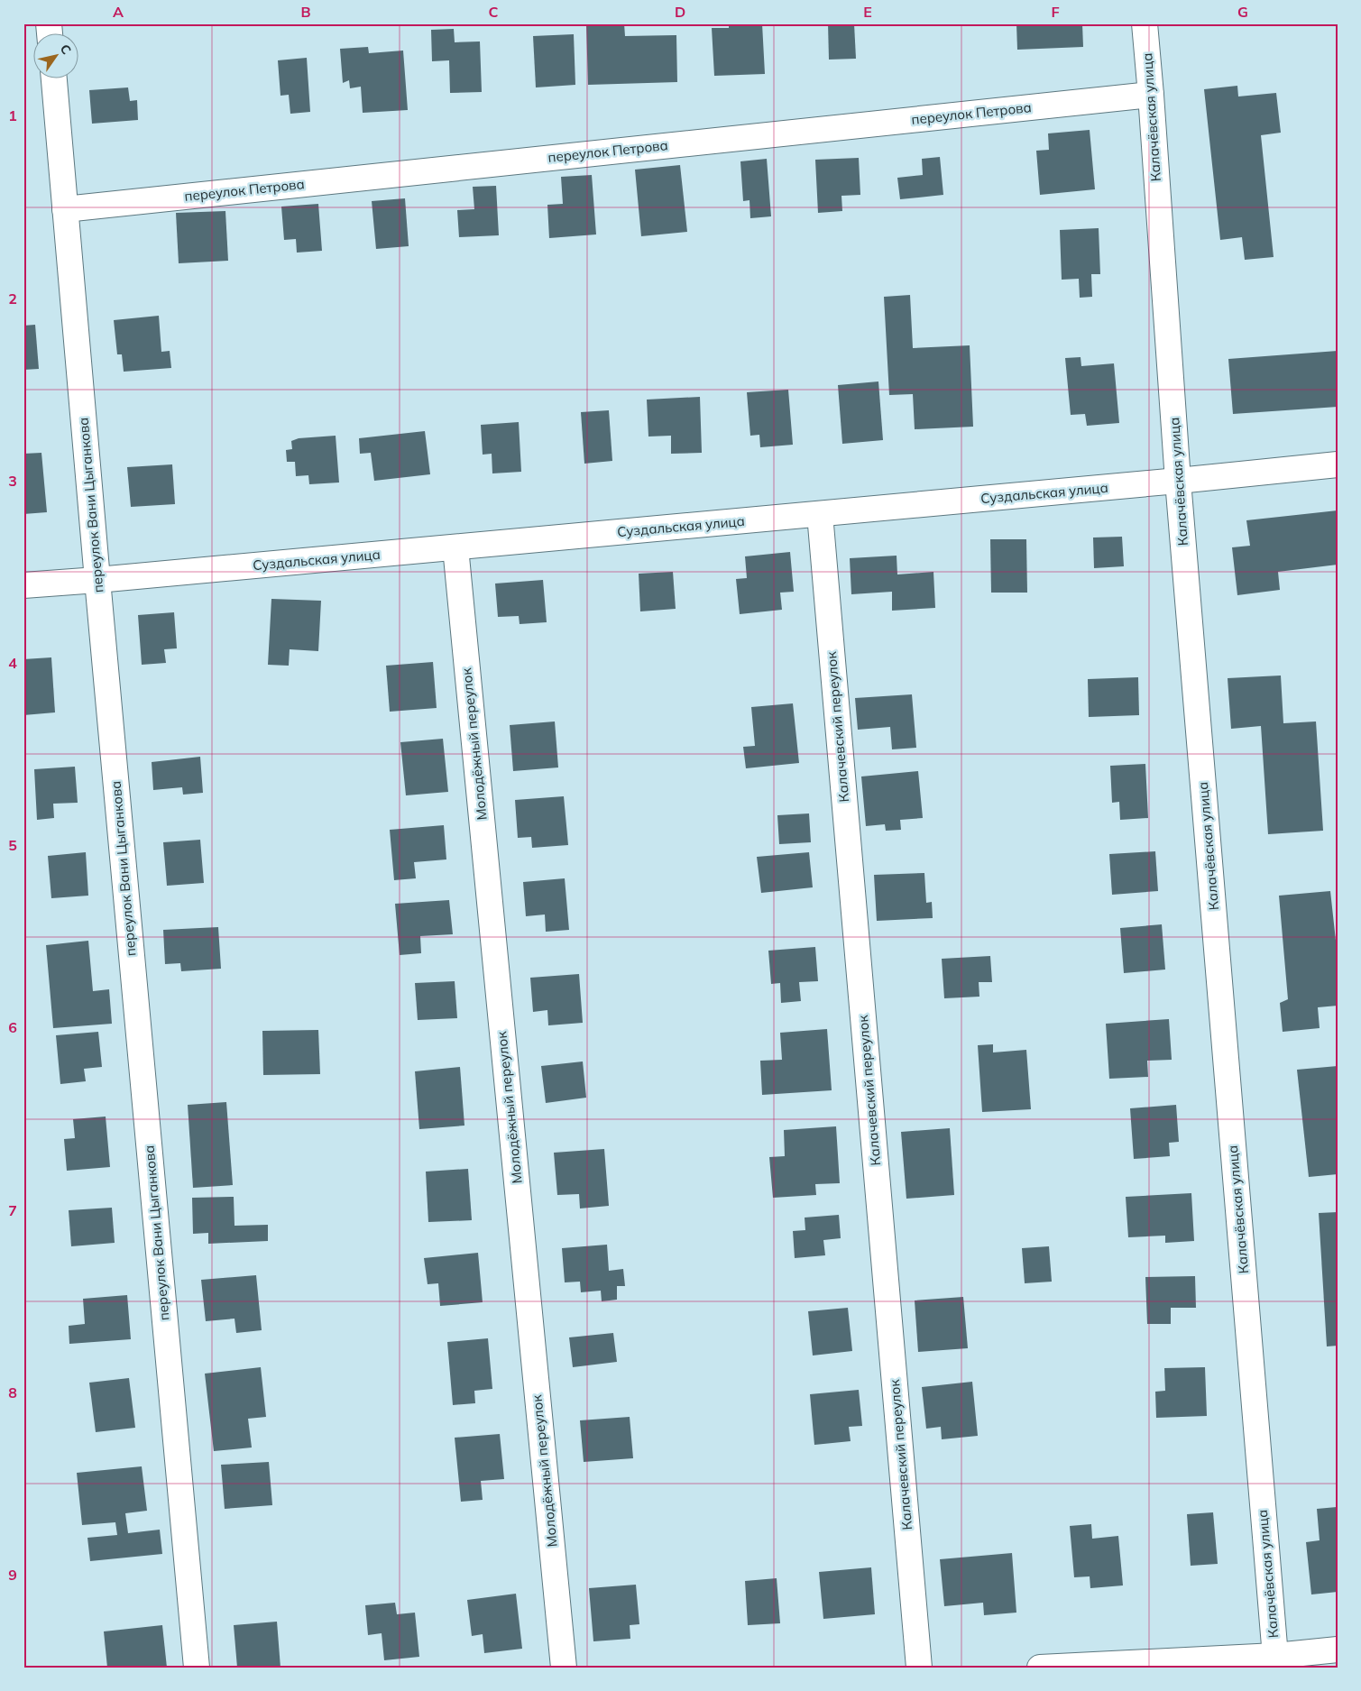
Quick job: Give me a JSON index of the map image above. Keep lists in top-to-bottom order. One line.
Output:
{"streets":{"street":["переулок Петрова","Калачёвская улица","Суздальская улица","переулок Вани Цыганкова","Калачевский переулок","Молодёжный переулок"]},"crossings":[["переулок Петрова","Калачёвская улица"],["переулок Петрова","переулок Вани Цыганкова"],["Калачёвская улица","Суздальская улица"],["Суздальская улица","переулок Вани Цыганкова"],["Суздальская улица","Калачевский переулок"],["Суздальская улица","Молодёжный переулок"]],"north":"top right","grid":{"columns":["A","B","C","D","E","F","G"],"rows":["1","2","3","4","5","6","7","8","9"]}}
